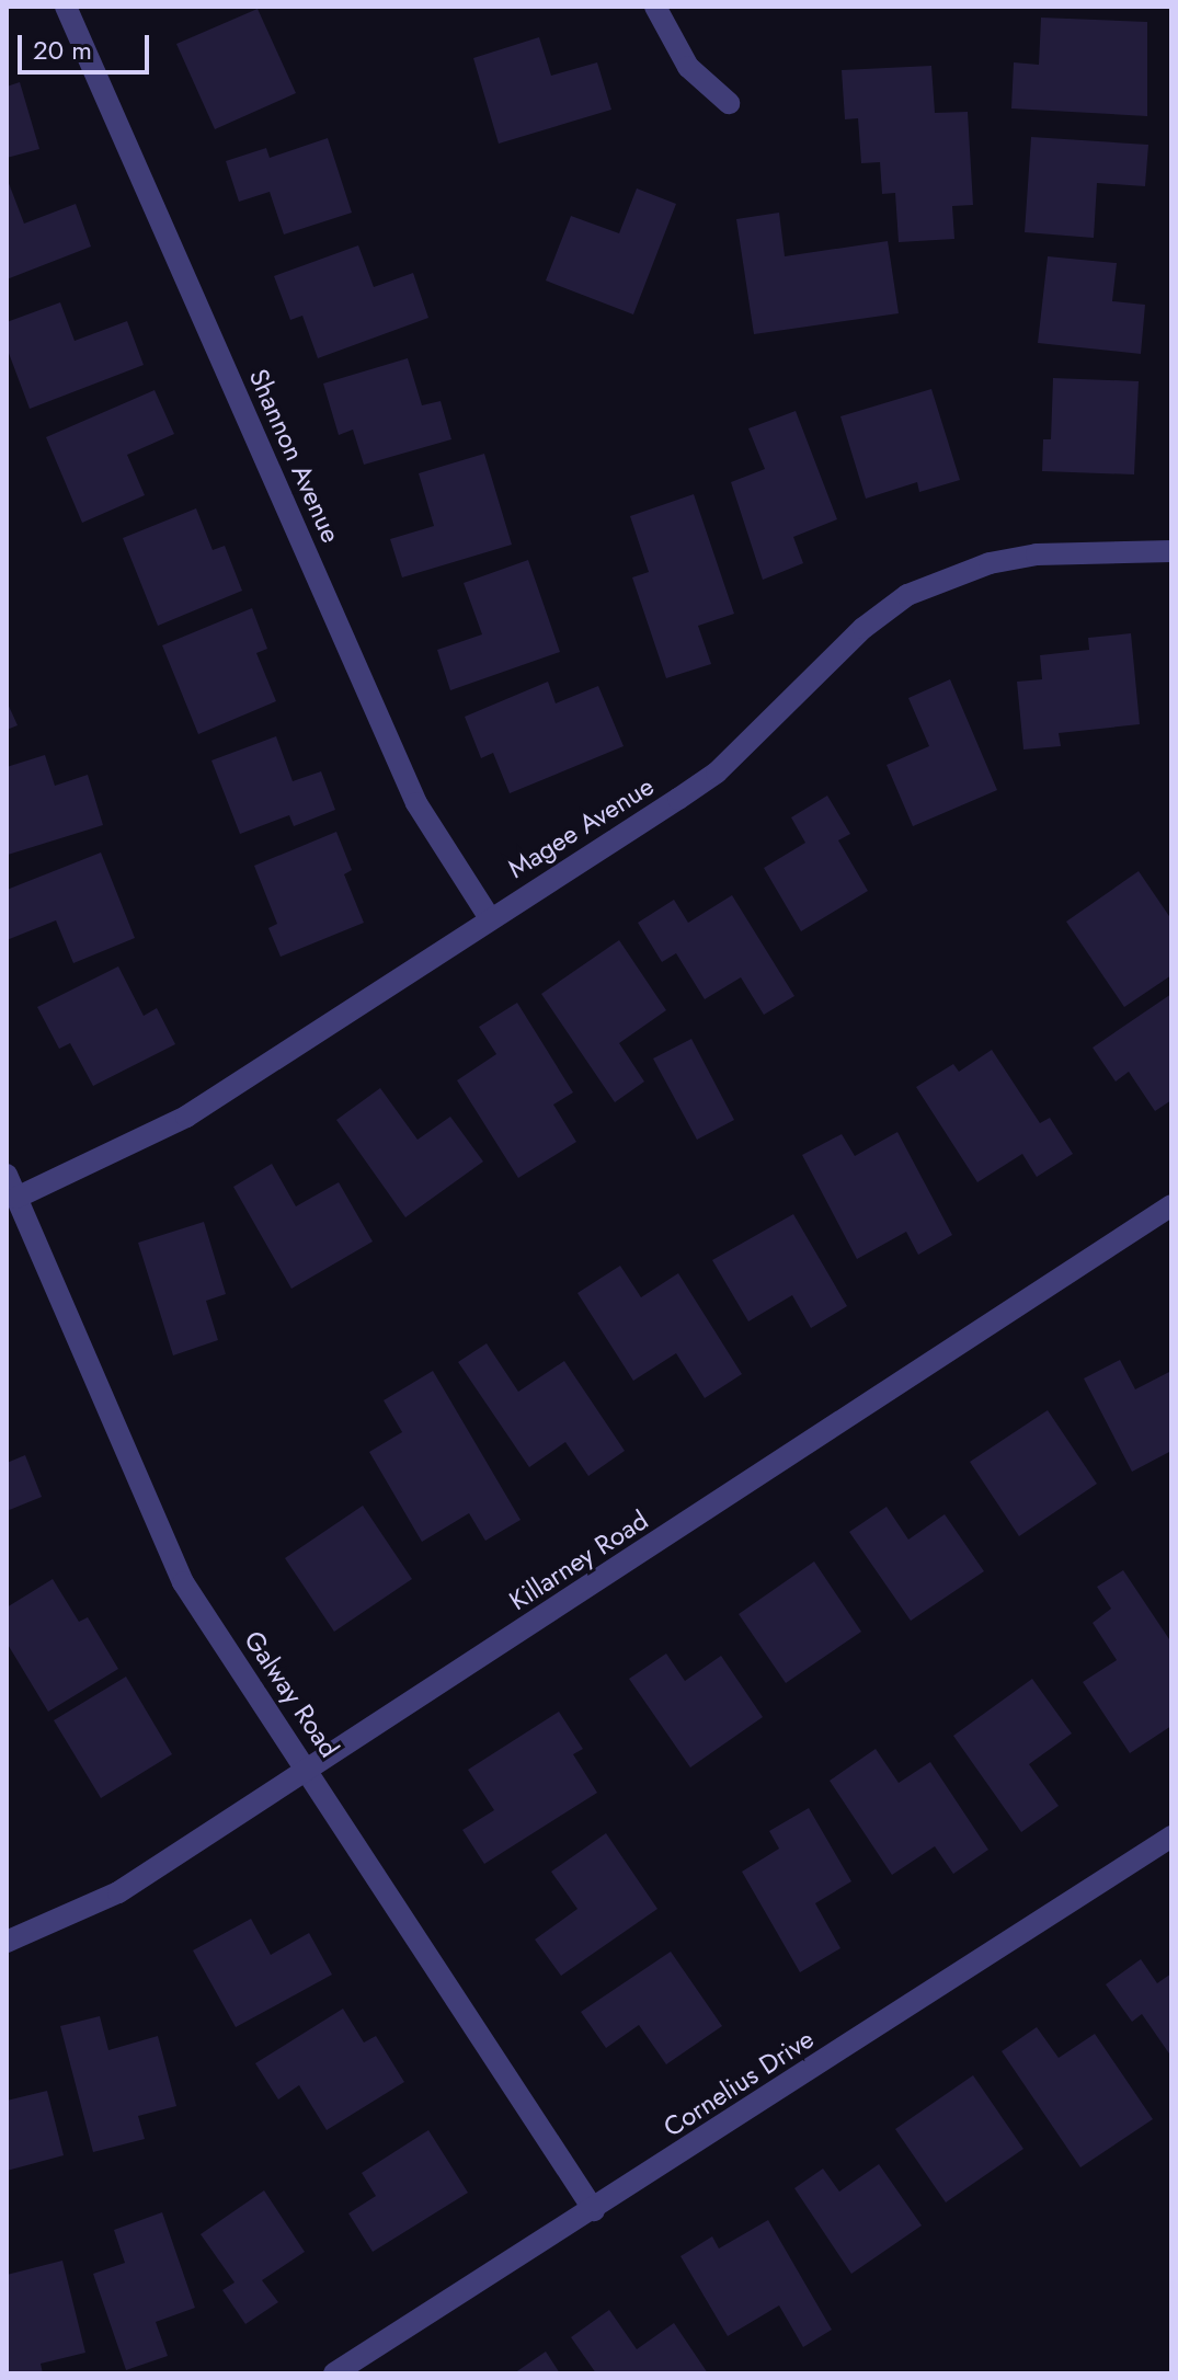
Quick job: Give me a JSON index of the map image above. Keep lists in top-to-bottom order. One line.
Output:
{"streets":{"street":["Shannon Avenue","Magee Avenue","Killarney Road","Galway Road","Cornelius Drive"]},"crossings":[["Shannon Avenue","Magee Avenue"],["Magee Avenue","Galway Road"],["Killarney Road","Galway Road"],["Galway Road","Cornelius Drive"]],"scale_bar":"20 m"}
